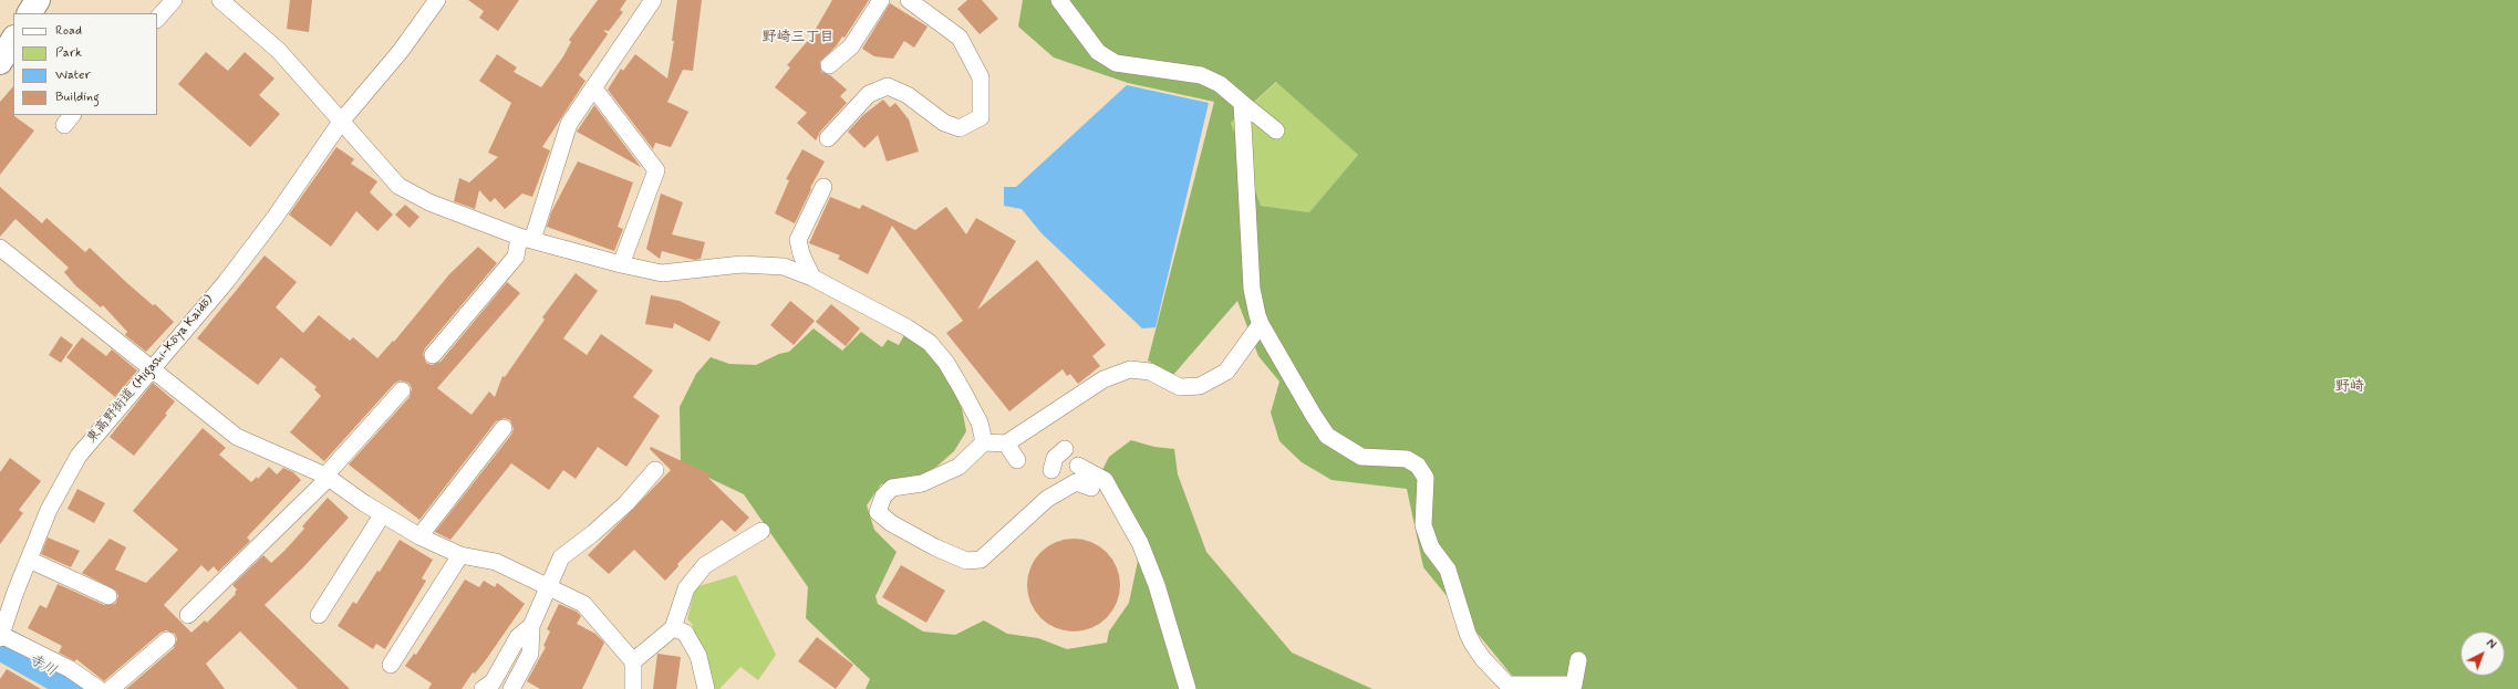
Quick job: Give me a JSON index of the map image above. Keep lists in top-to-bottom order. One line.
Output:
{"streets":{"street":["東高野街道 (Higashi-Kōya Kaidō)"]},"districts":["野崎三丁目","野崎"],"water":["寺川"],"legend":["Road","Park","Water","Building"],"north":"top right"}
